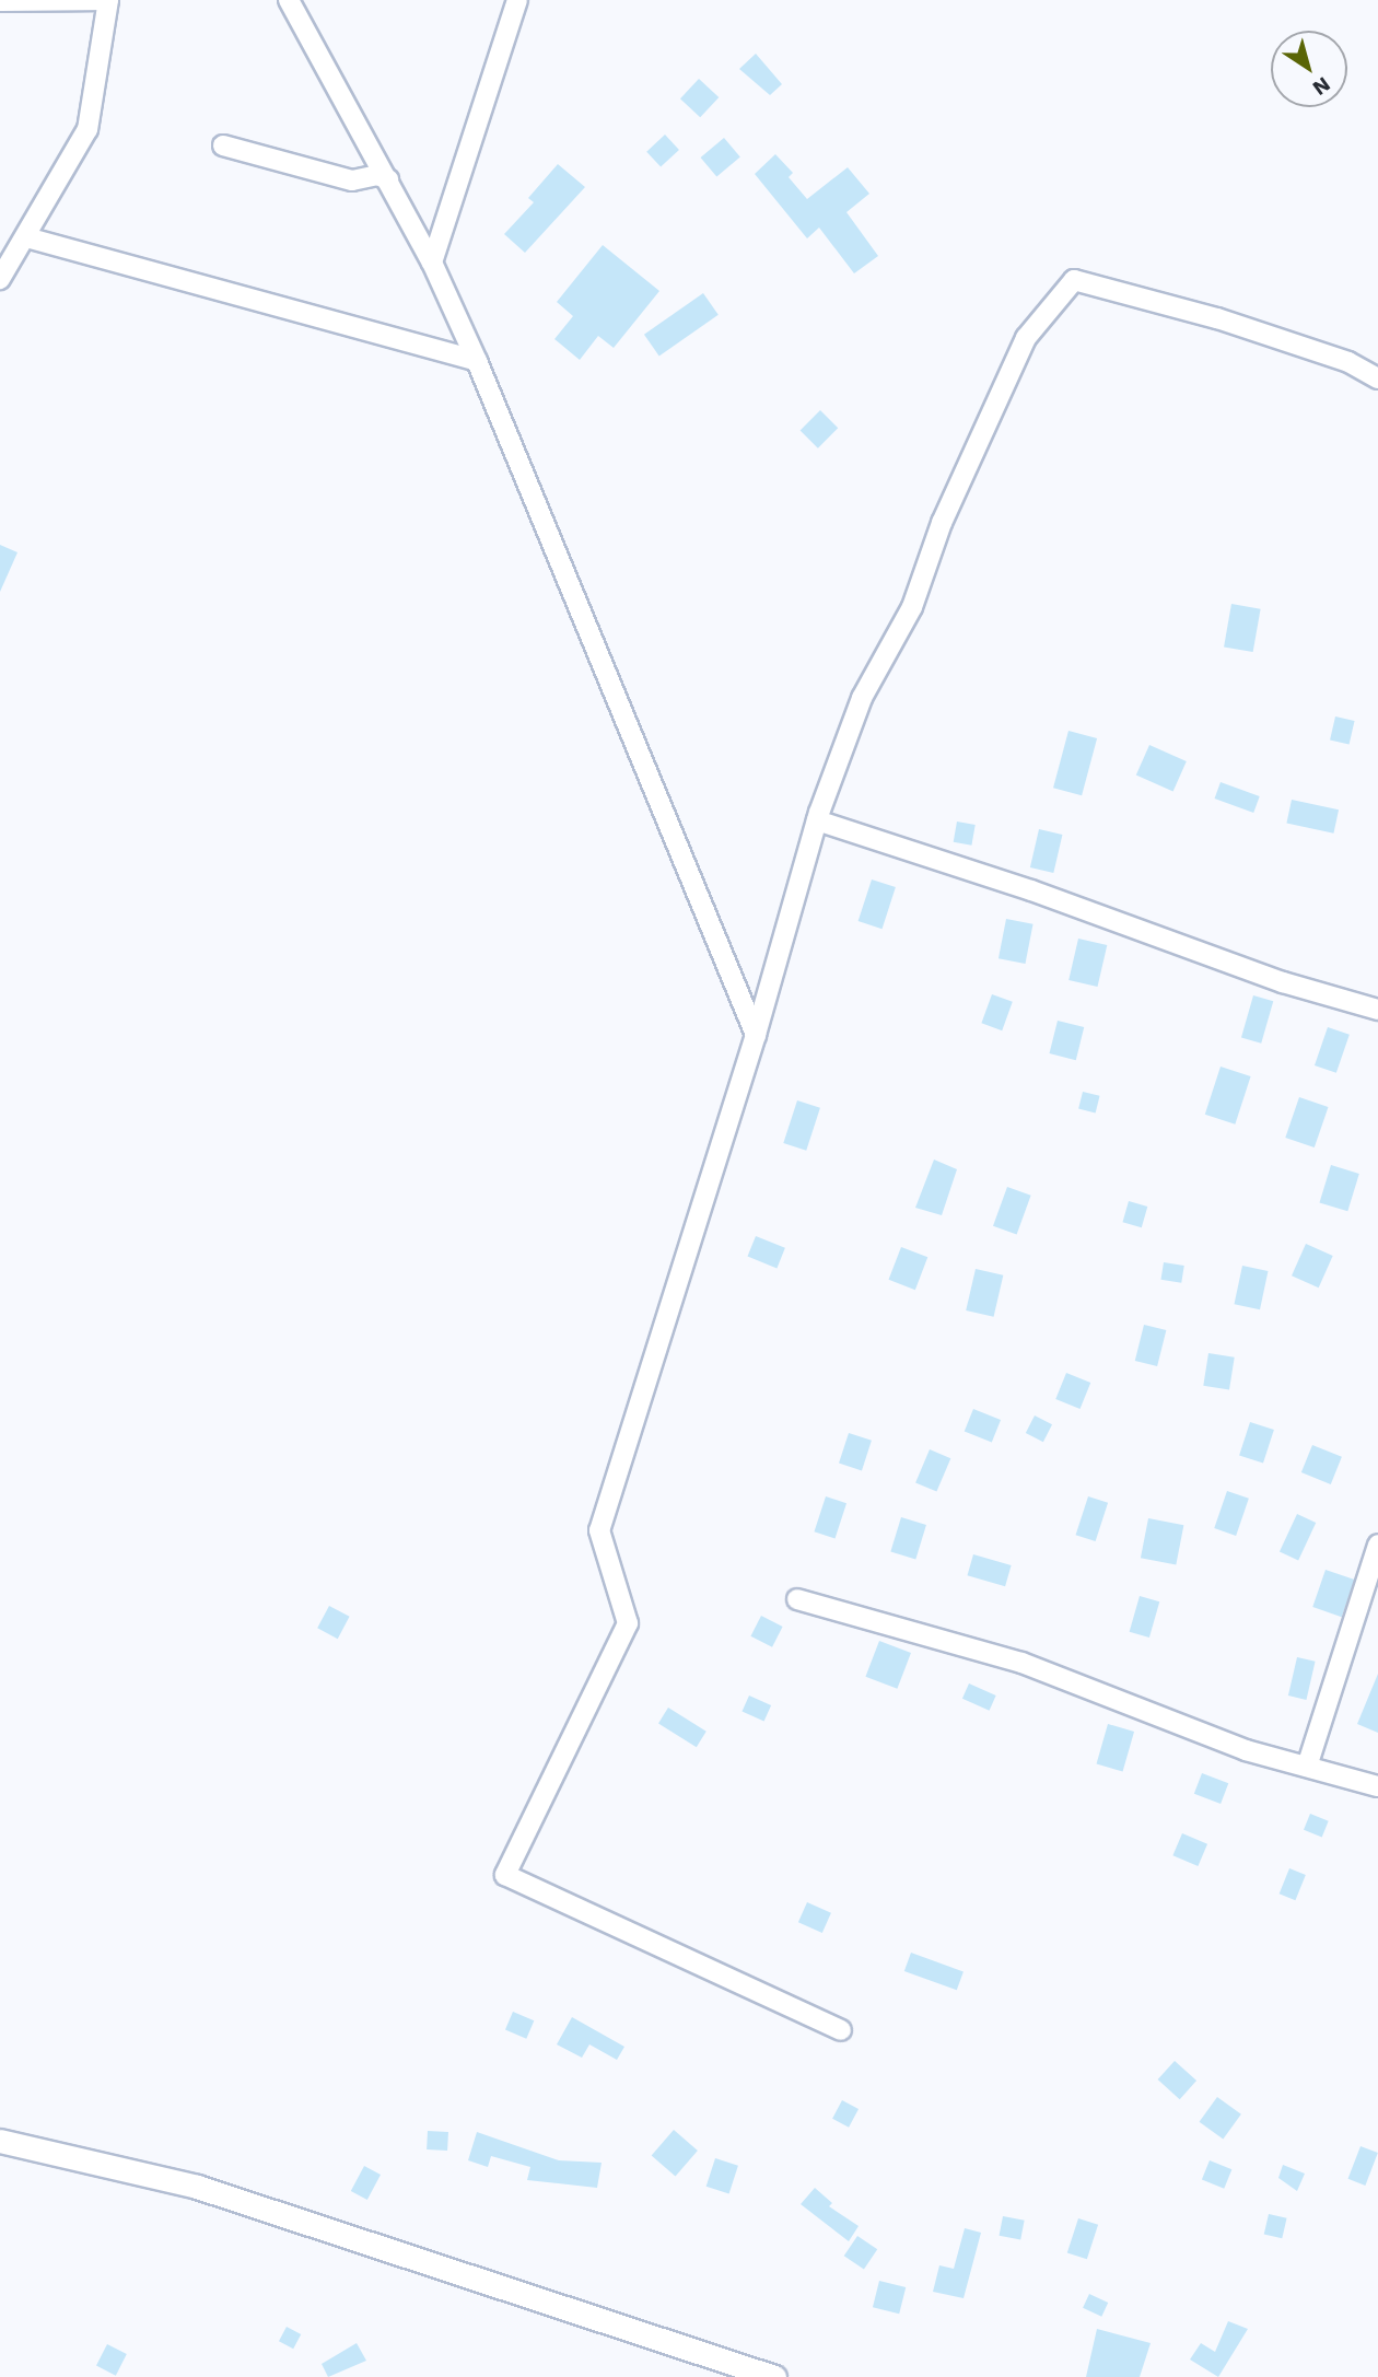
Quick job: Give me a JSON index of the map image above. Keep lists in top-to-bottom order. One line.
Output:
{"north":"bottom right"}
